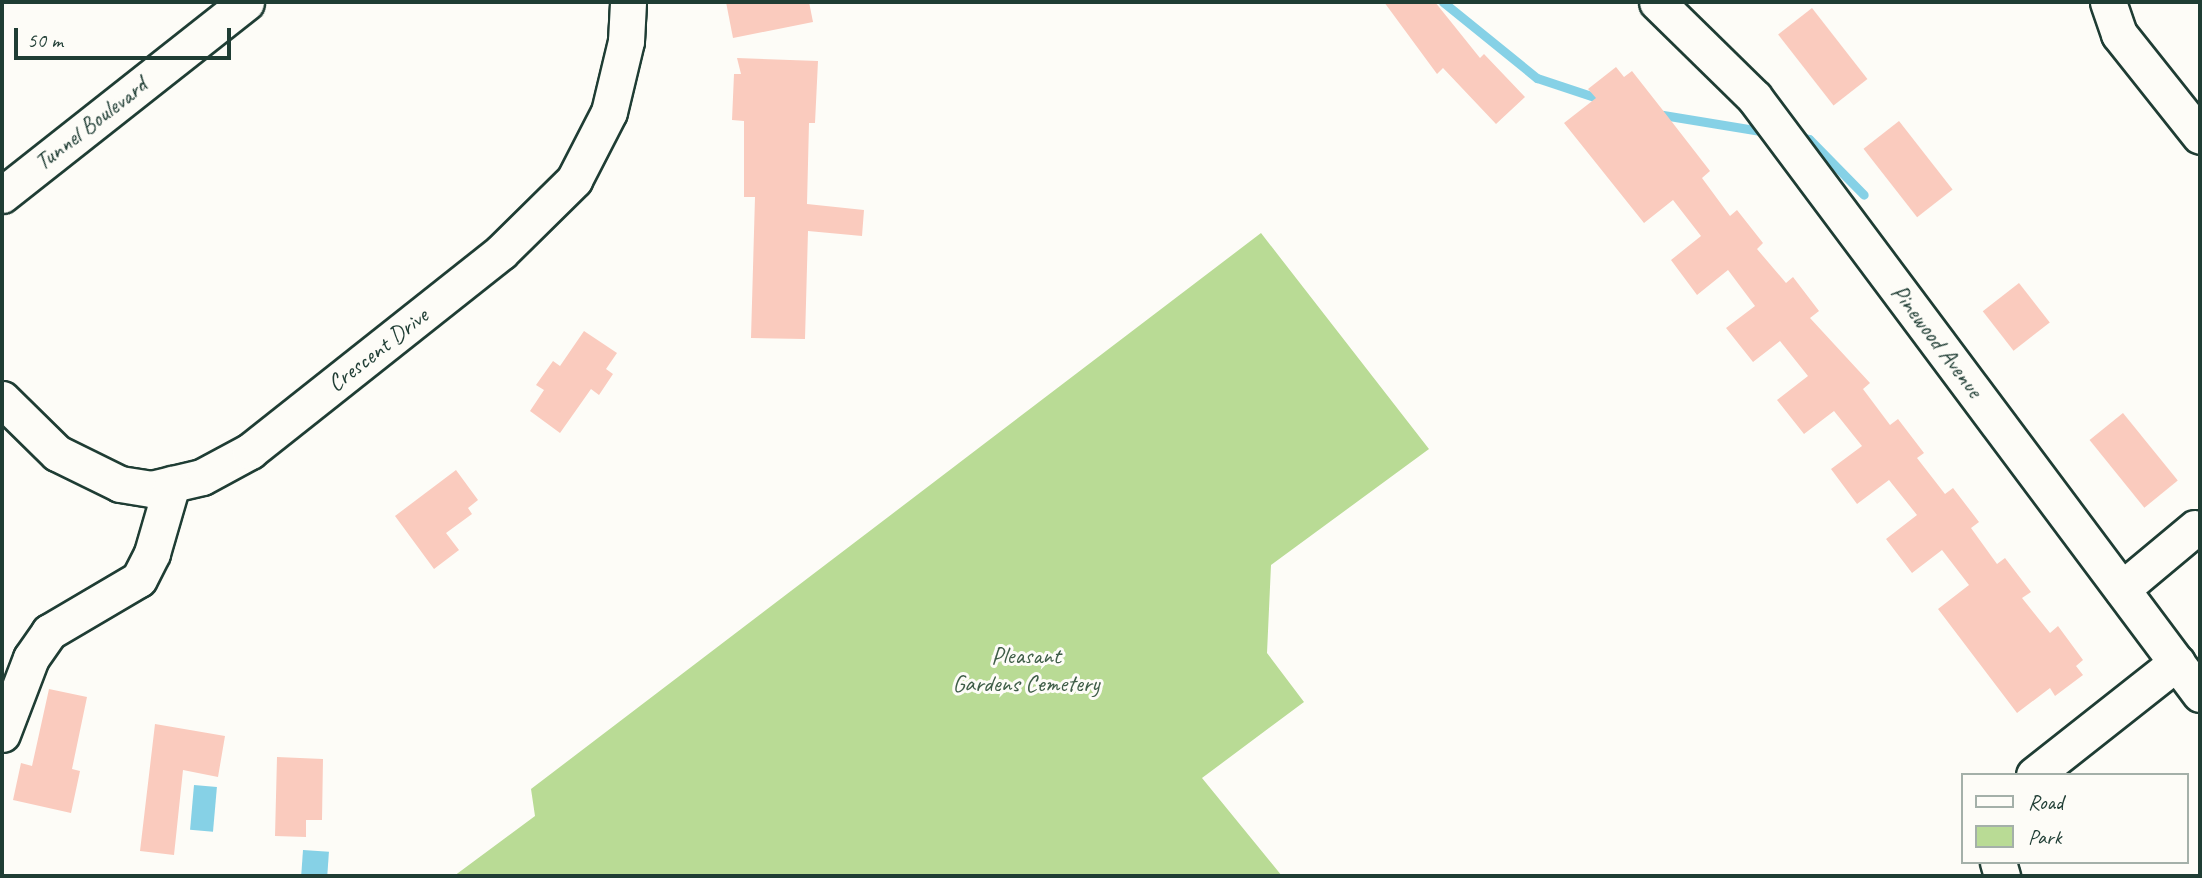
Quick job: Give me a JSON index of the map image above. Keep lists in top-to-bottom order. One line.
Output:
{"streets":{"street":["Tunnel Boulevard","Pinewood Avenue","Crescent Drive"]},"parks":["Pleasant Gardens Cemetery"],"legend":["Road","Park"],"scale_bar":"50 m"}
